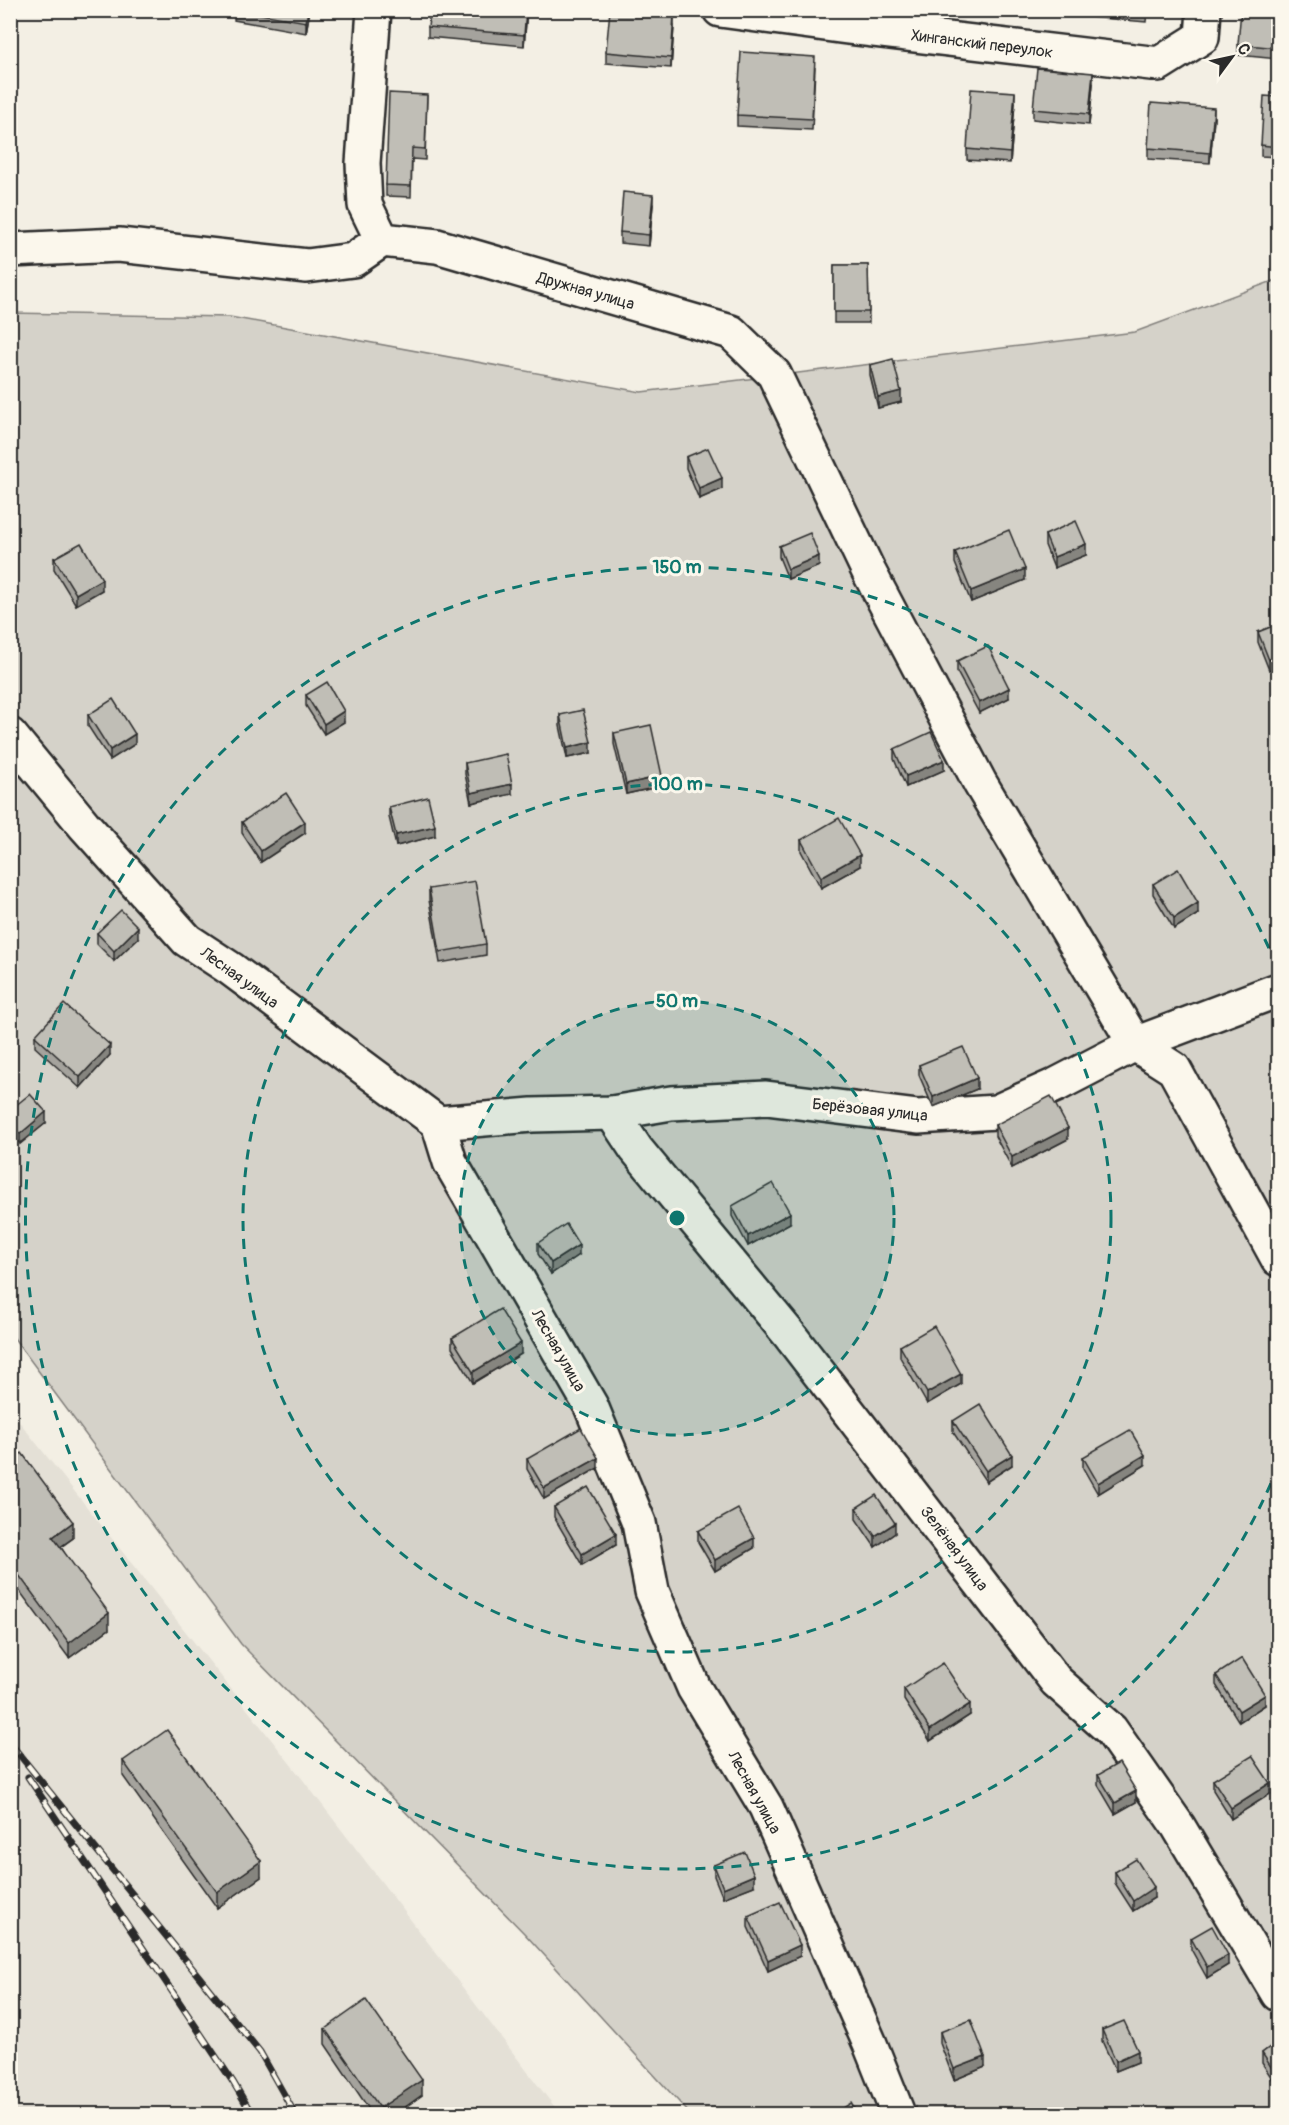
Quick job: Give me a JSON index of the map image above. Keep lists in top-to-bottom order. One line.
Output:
{"streets":{"street":["Хинганский переулок","Дружная улица","Лесная улица","Берёзовая улица","Зелёная улица"]},"crossings":[["Дружная улица","Берёзовая улица"],["Лесная улица","Берёзовая улица"],["Берёзовая улица","Зелёная улица"]],"north":"top right","rings":["150 m","100 m","50 m"]}
